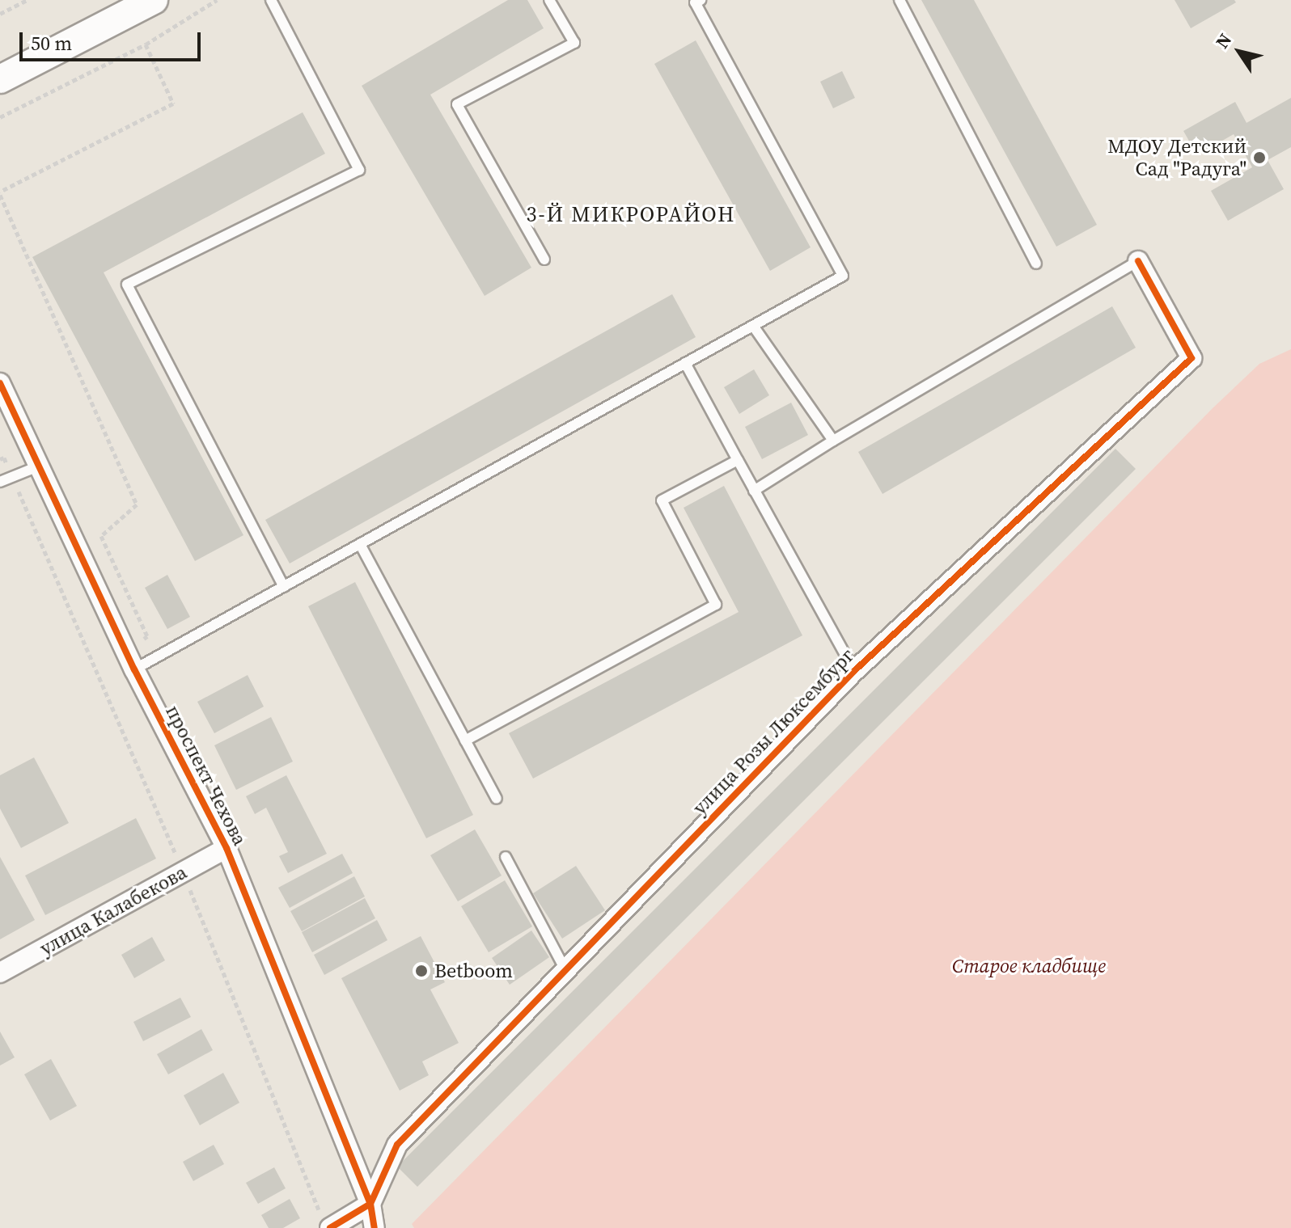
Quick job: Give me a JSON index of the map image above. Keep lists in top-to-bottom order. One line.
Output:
{"streets":{"street":["улица Розы Люксембург","проспект Чехова","улица Калабекова"]},"crossings":[["улица Розы Люксембург","проспект Чехова"],["проспект Чехова","улица Калабекова"]],"districts":["3-Й МИКРОРАЙОН"],"parks":["Старое кладбище"],"places":["МДОУ Детский Сад \"Радуга\"","Betboom"],"scale_bar":"50 m","north":"top left"}
